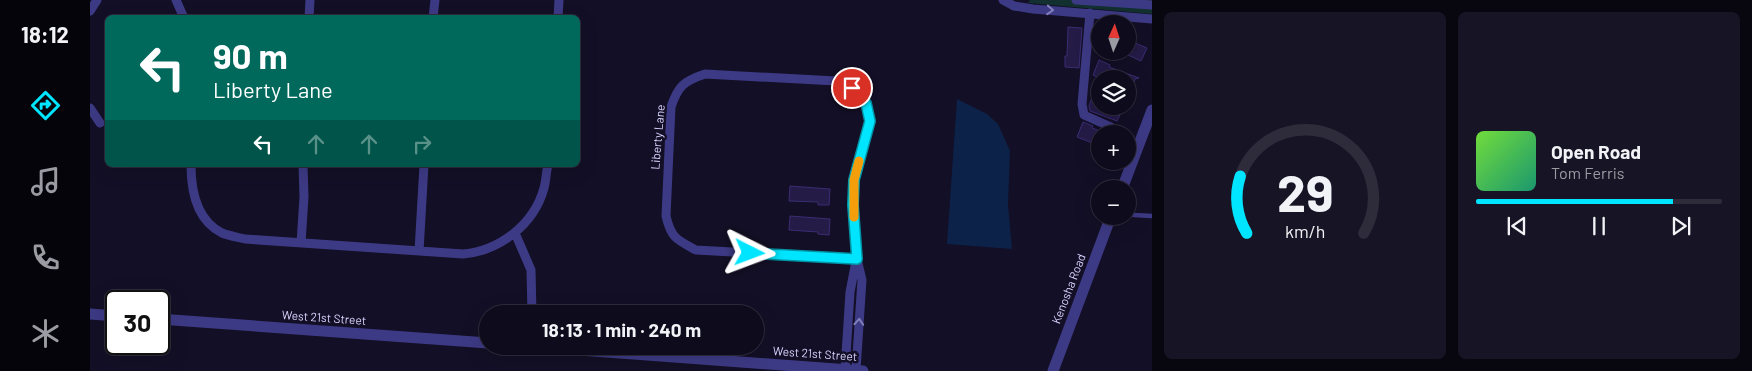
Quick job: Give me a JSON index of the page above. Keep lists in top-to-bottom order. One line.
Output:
{"streets":{"street":["Liberty Lane","Kenosha Road","West 21st Street"]},"crossings":[["Liberty Lane","West 21st Street"]],"north":"top","page":{"tabs":"18:12","map_buttons":["+","−"],"turn":["90 m","Liberty Lane"],"song":["Open Road","Tom Ferris"],"limit":"30","trip":"18:13 · 1 min · 240 m","gauge":["29","km/h"]}}
